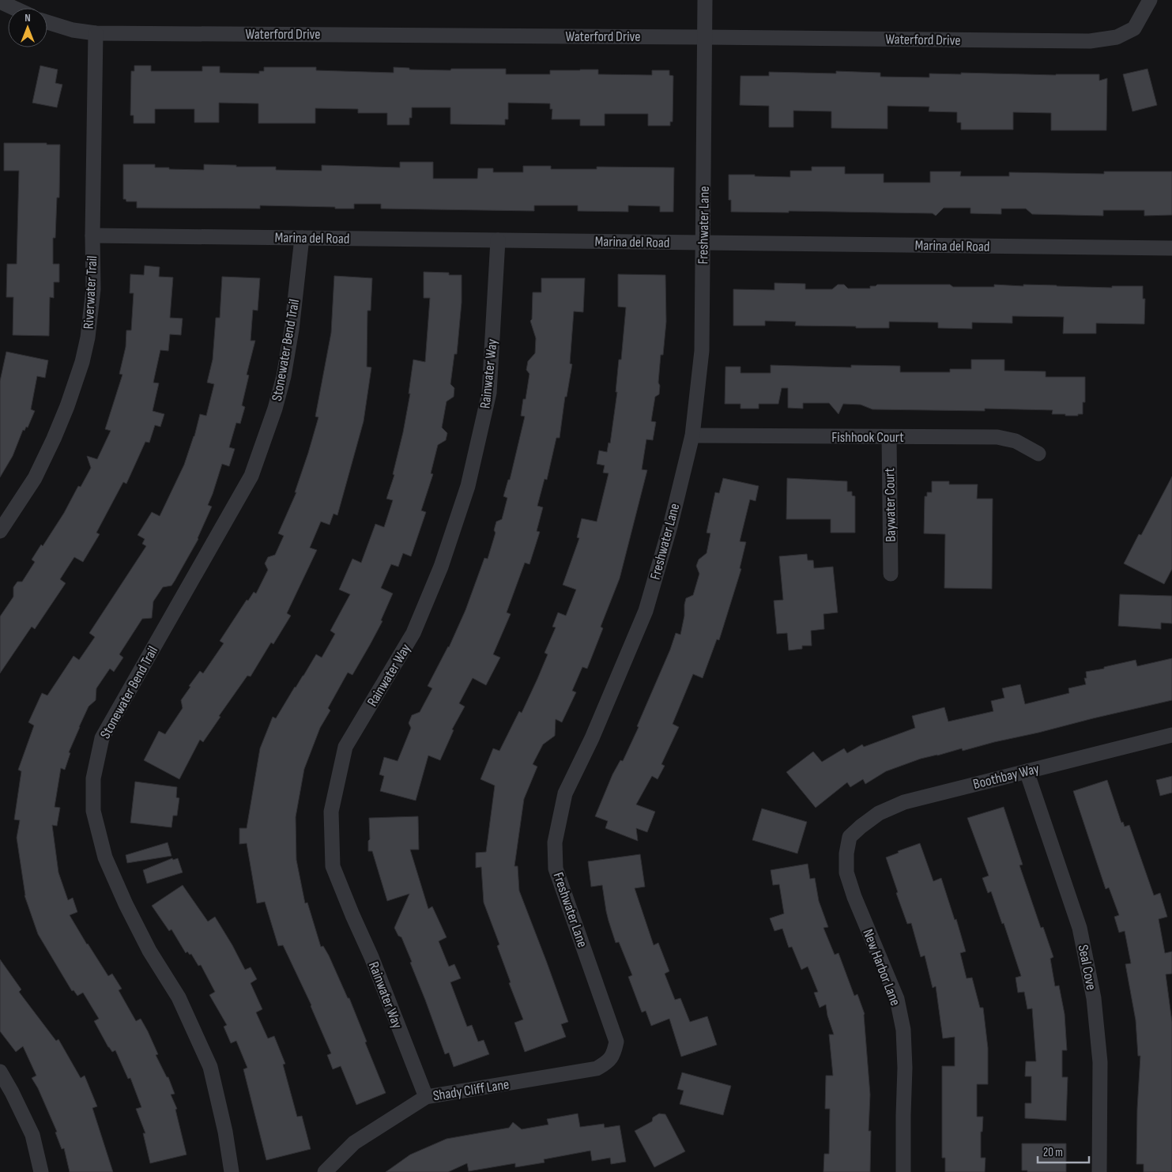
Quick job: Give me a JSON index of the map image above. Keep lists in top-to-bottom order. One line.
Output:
{"streets":{"street":["Waterford Drive","Freshwater Lane","Marina del Road","Riverwater Trail","Stonewater Bend Trail","Rainwater Way","Fishhook Court","Baywater Court","Boothbay Way","New Harbor Lane","Seal Cove","Shady Cliff Lane"]},"crossings":[["Waterford Drive","Freshwater Lane"],["Waterford Drive","Riverwater Trail"],["Freshwater Lane","Marina del Road"],["Freshwater Lane","Fishhook Court"],["Freshwater Lane","Shady Cliff Lane"],["Marina del Road","Riverwater Trail"],["Marina del Road","Stonewater Bend Trail"],["Marina del Road","Rainwater Way"],["Rainwater Way","Shady Cliff Lane"],["Fishhook Court","Baywater Court"],["Boothbay Way","New Harbor Lane"],["Boothbay Way","Seal Cove"]],"scale_bar":"20 m","north":"top"}
